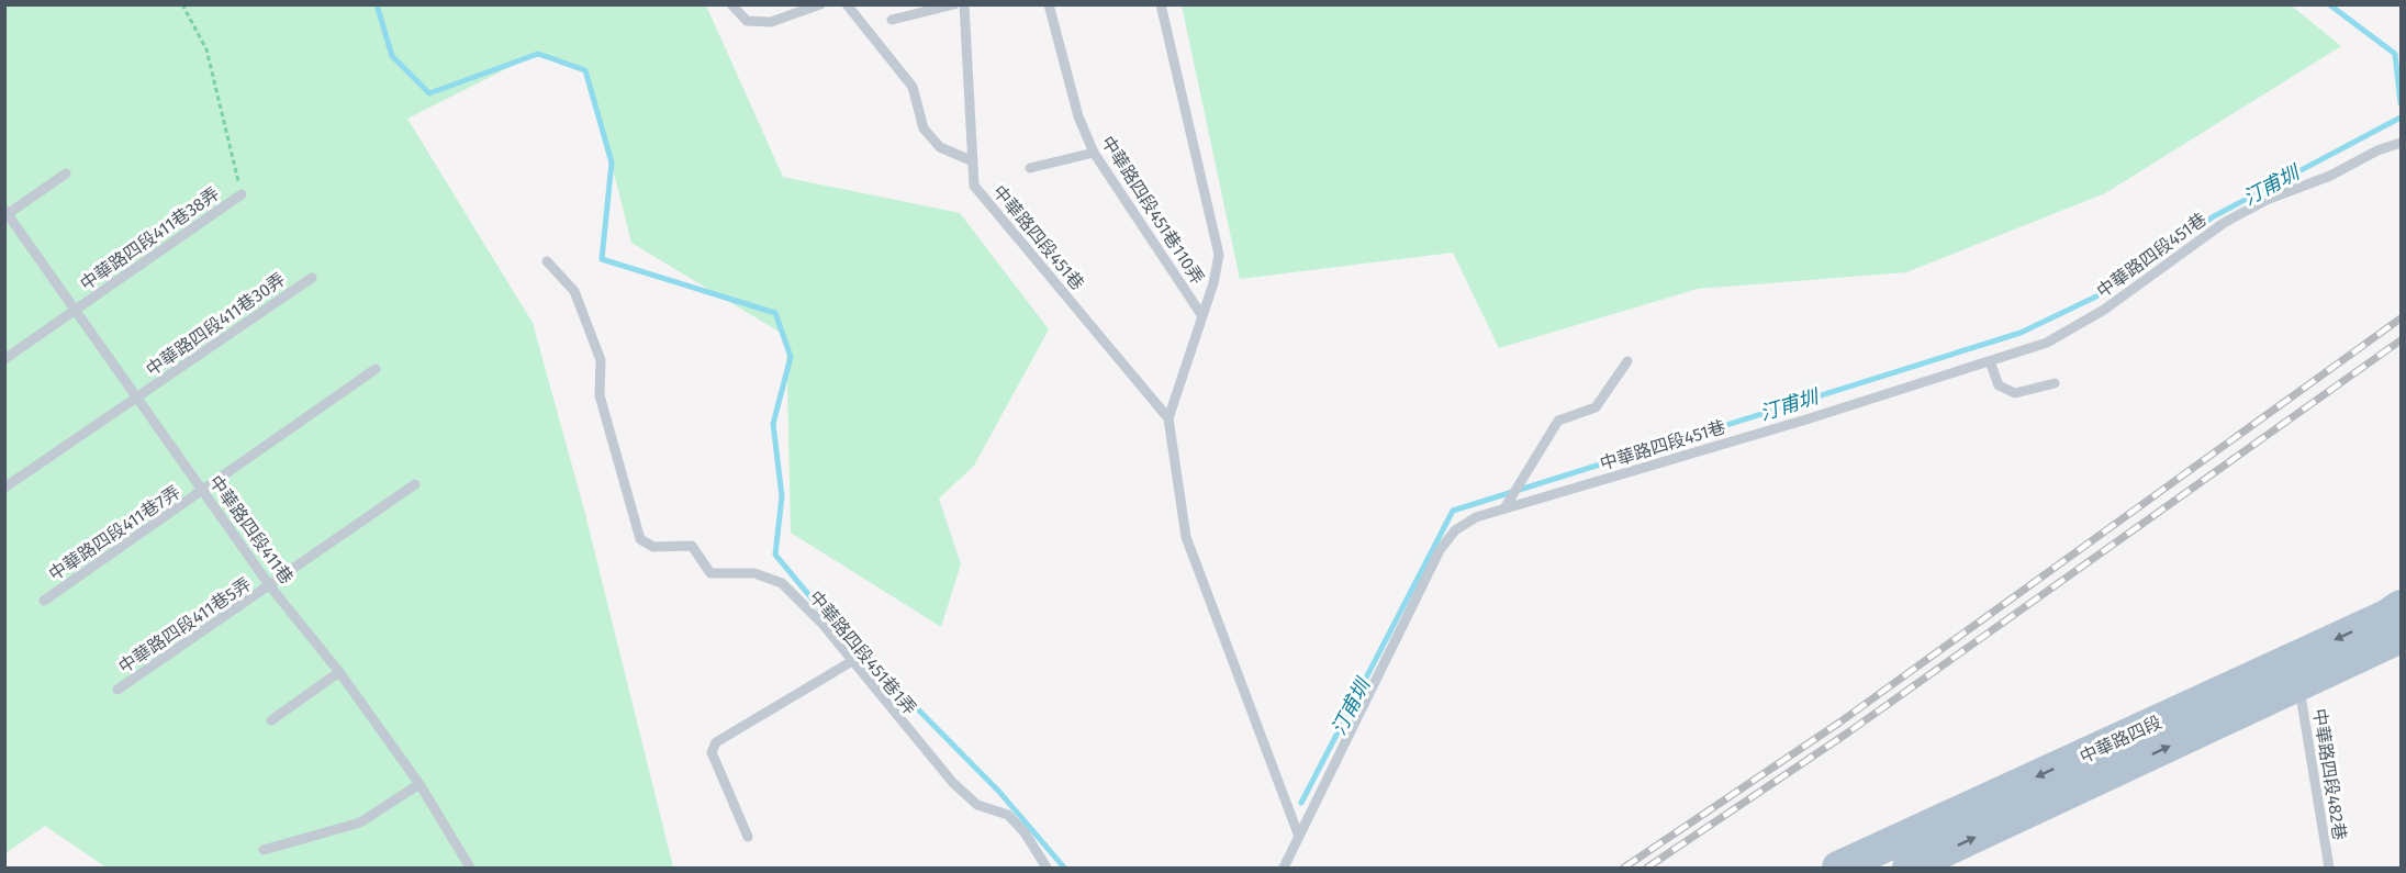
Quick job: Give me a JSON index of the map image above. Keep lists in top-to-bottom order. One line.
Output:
{"streets":{"main road":["中華路四段"],"lane":["中華路四段451巷110弄","中華路四段451巷","中華路四段411巷38弄","中華路四段411巷30弄","中華路四段411巷","中華路四段411巷7弄","中華路四段411巷5弄","中華路四段451巷1弄","中華路四段482巷"]},"crossings":[["中華路四段411巷38弄","中華路四段411巷"],["中華路四段411巷30弄","中華路四段411巷"],["中華路四段411巷","中華路四段411巷7弄"],["中華路四段411巷","中華路四段411巷5弄"],["中華路四段","中華路四段482巷"]],"water":["汀甫圳"]}
